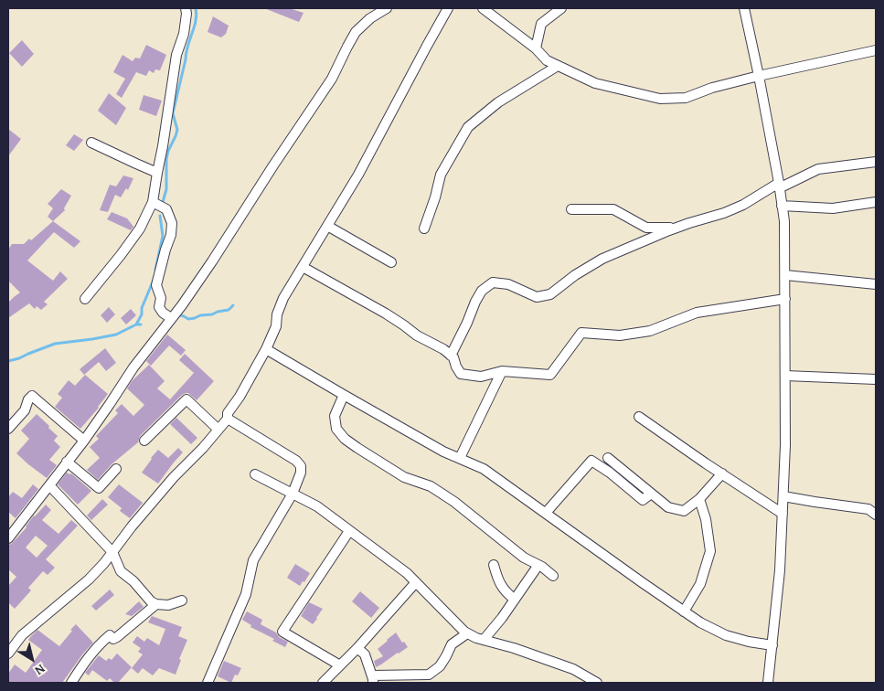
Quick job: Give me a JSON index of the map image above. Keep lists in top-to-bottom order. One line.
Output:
{"north":"bottom right"}
